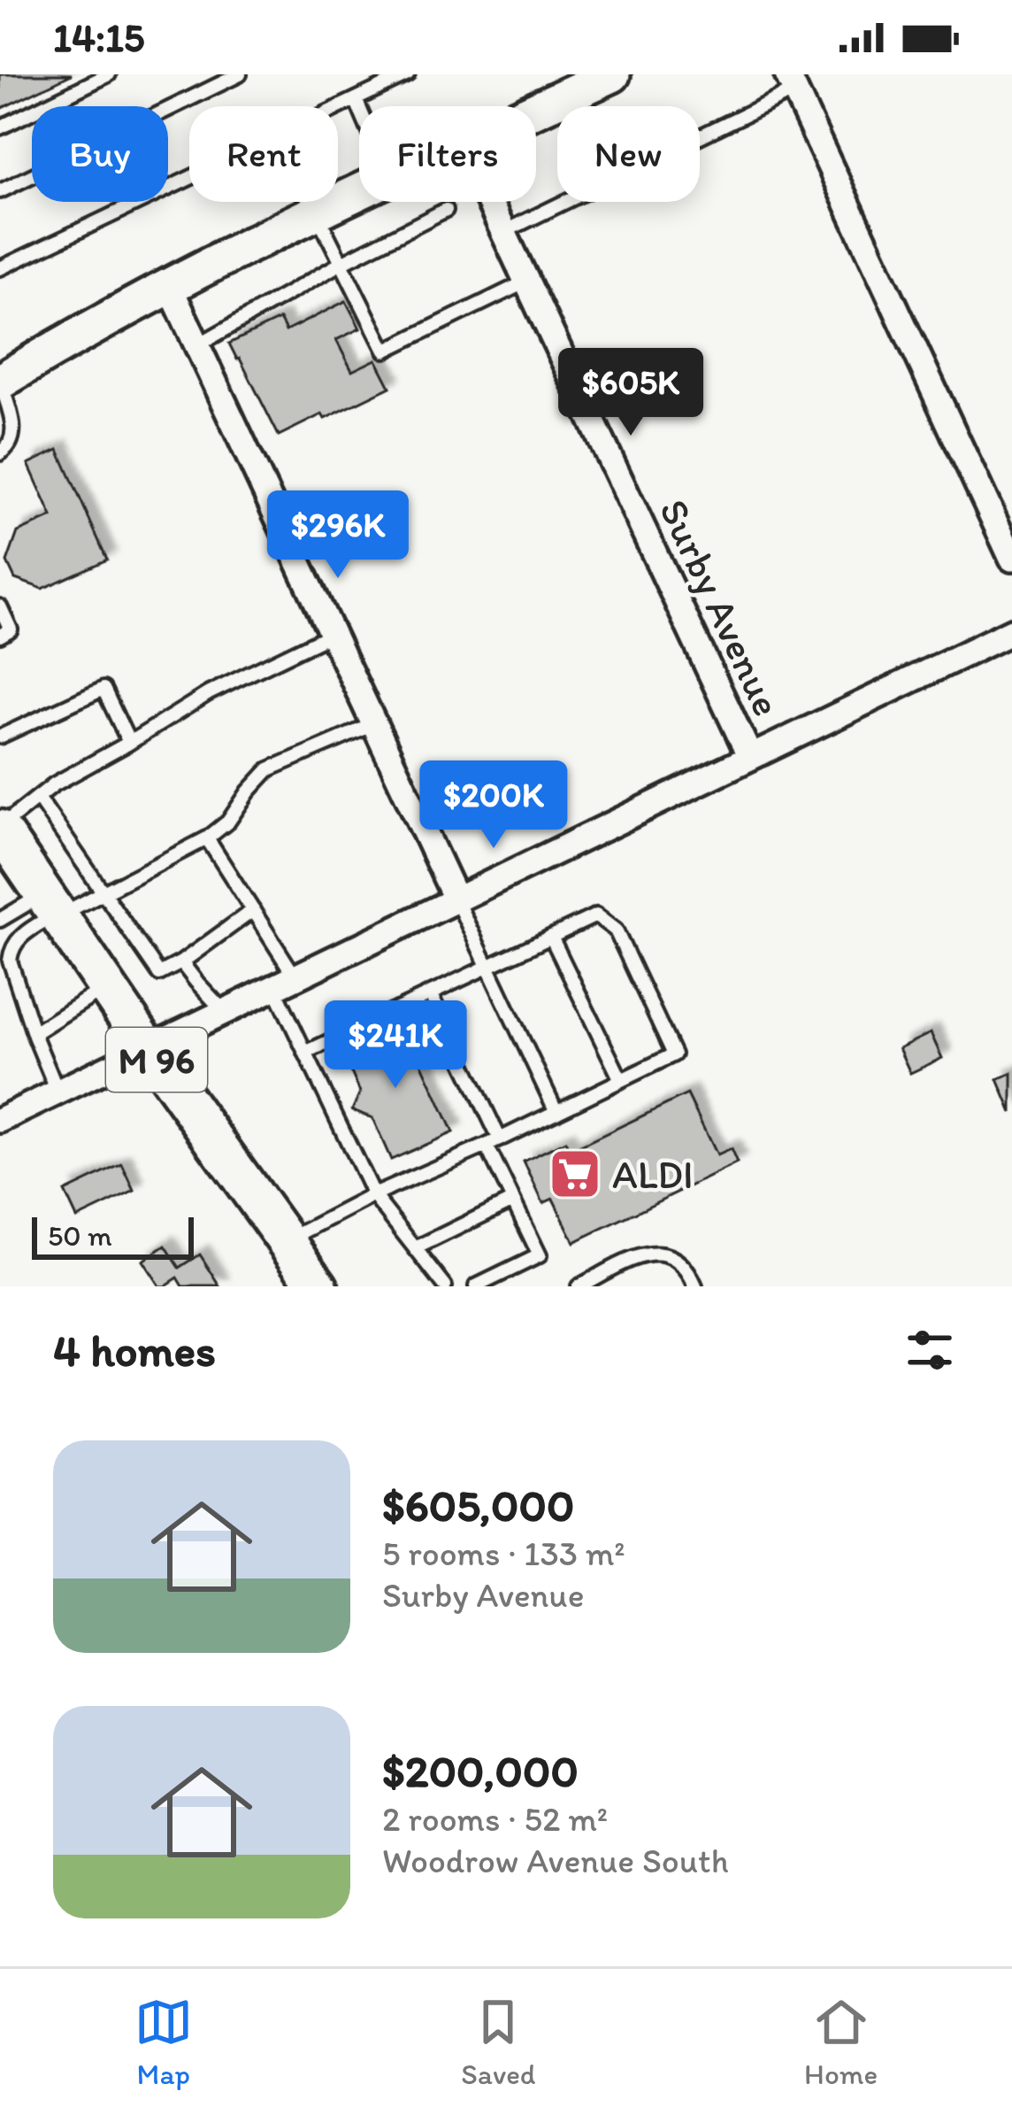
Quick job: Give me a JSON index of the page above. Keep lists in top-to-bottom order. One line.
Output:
{"streets":{"main road":["M 96"],"street":["Surby Avenue"]},"places":{"supermarket":["ALDI"]},"scale_bar":"50 m","page":{"status":"14:15","chip":["Buy","Rent","Filters","New"],"price":["$605K","$296K","$200K","$241K"],"scale":"50 m","heading":"4 homes","list":[{"name":"$605,000","note":"5 rooms · 133 m² · Surby Avenue"},{"name":"$200,000","note":"2 rooms · 52 m² · Woodrow Avenue South"}],"tabs":["Map","Saved","Home"]}}
